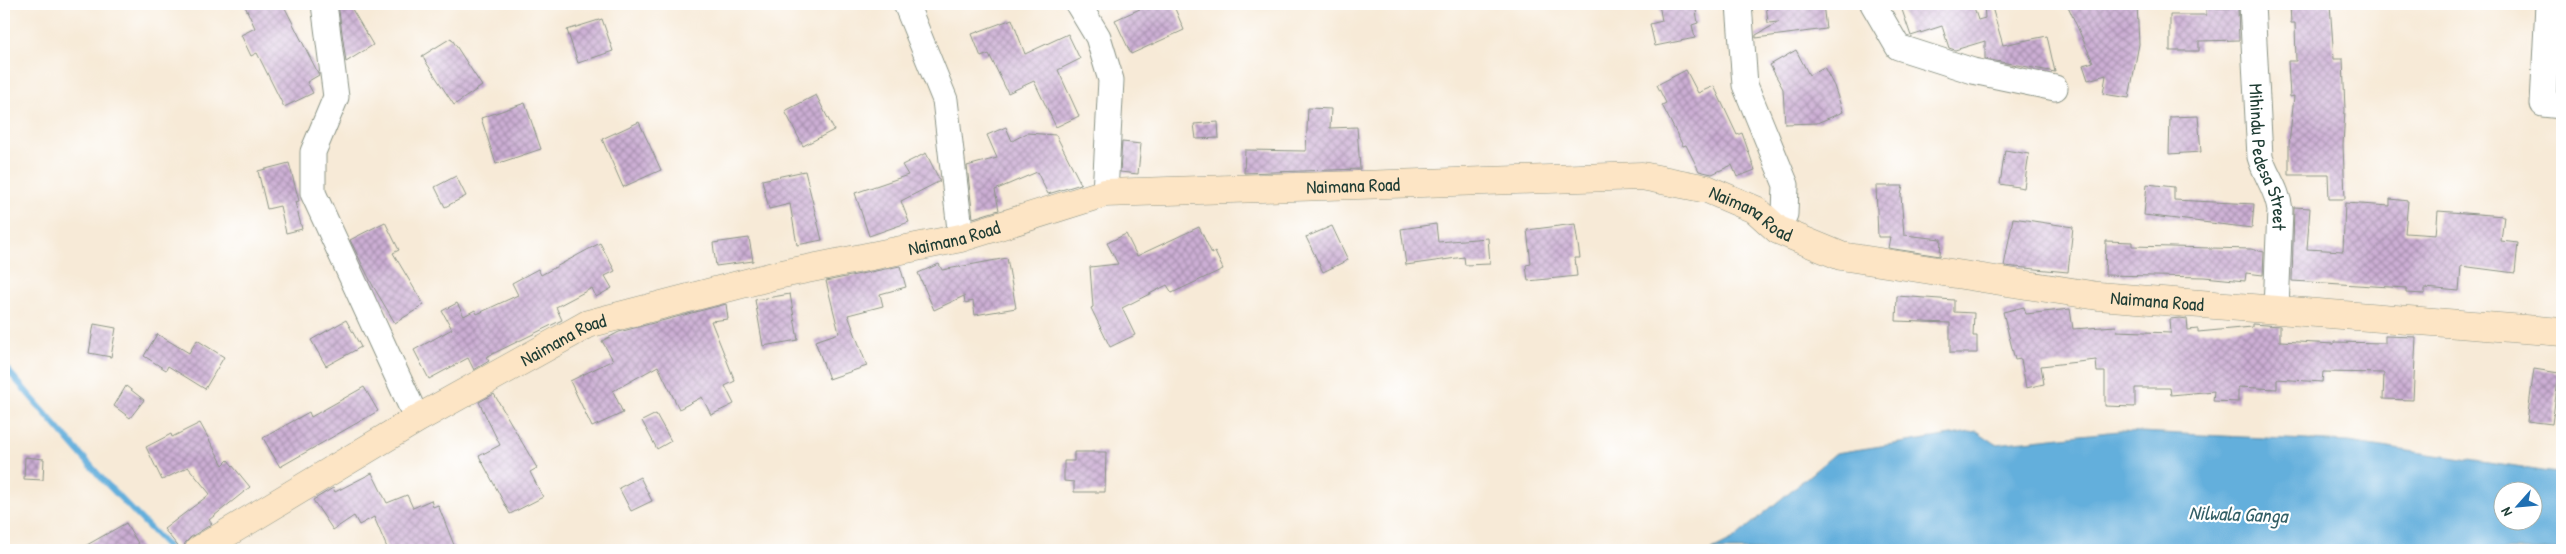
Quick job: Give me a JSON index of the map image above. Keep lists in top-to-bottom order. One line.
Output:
{"streets":{"street":["Mihindu Pedesa Street","Naimana Road"]},"crossings":[["Mihindu Pedesa Street","Naimana Road"]],"water":["Nilwala Ganga"],"north":"bottom left"}
